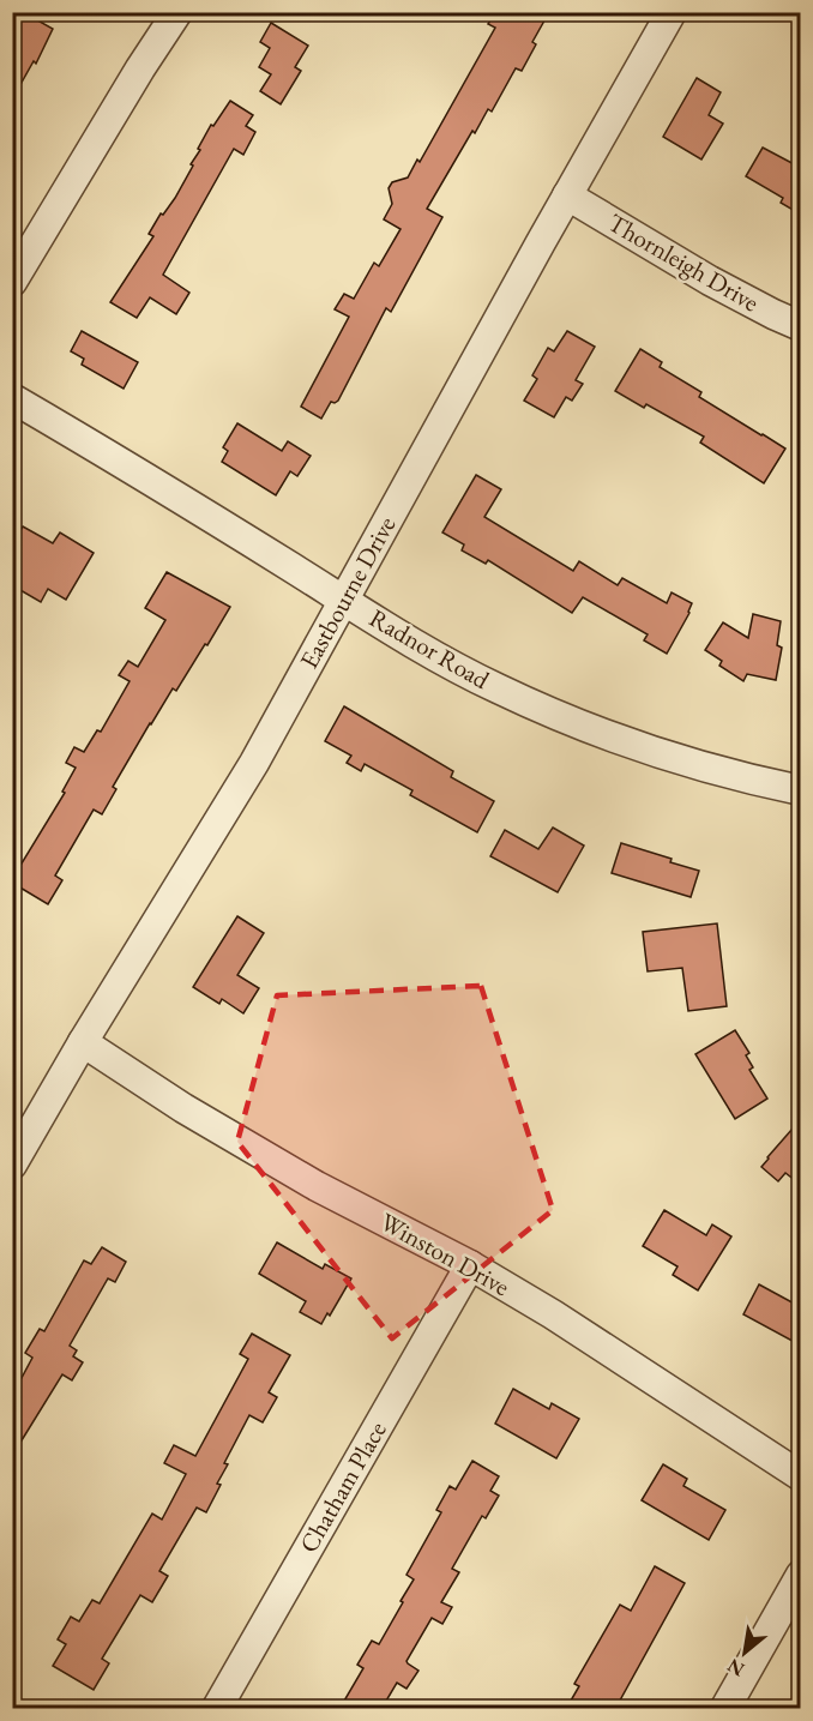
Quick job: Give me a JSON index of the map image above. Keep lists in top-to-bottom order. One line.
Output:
{"streets":{"street":["Thornleigh Drive","Eastbourne Drive","Radnor Road","Winston Drive","Chatham Place"]},"crossings":[["Thornleigh Drive","Eastbourne Drive"],["Eastbourne Drive","Radnor Road"],["Eastbourne Drive","Winston Drive"],["Winston Drive","Chatham Place"]],"north":"bottom left"}
